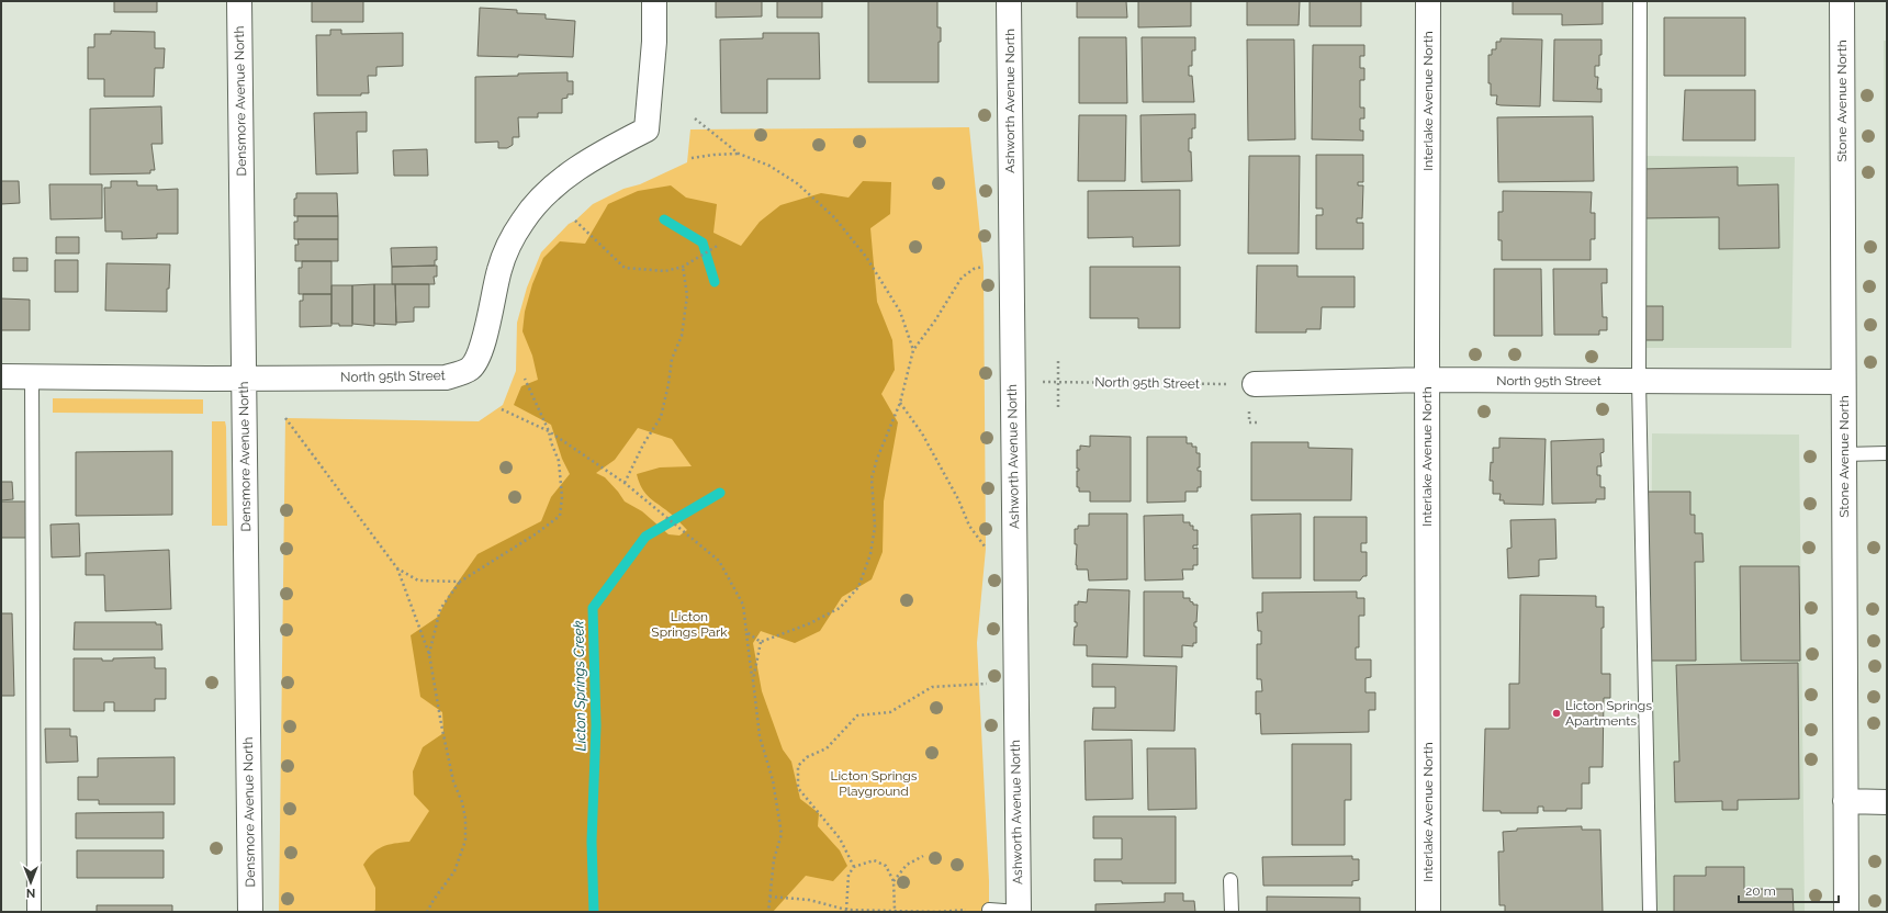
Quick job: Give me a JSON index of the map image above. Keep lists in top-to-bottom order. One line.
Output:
{"streets":{"street":["Densmore Avenue North","Ashworth Avenue North","Interlake Avenue North","Stone Avenue North","North 95th Street"]},"crossings":[["Densmore Avenue North","North 95th Street"],["Interlake Avenue North","North 95th Street"],["Stone Avenue North","North 95th Street"]],"water":["Licton Springs Creek"],"parks":["Licton Springs Park","Licton Springs Playground"],"places":["Licton Springs Apartments"],"scale_bar":"20 m","north":"bottom"}
